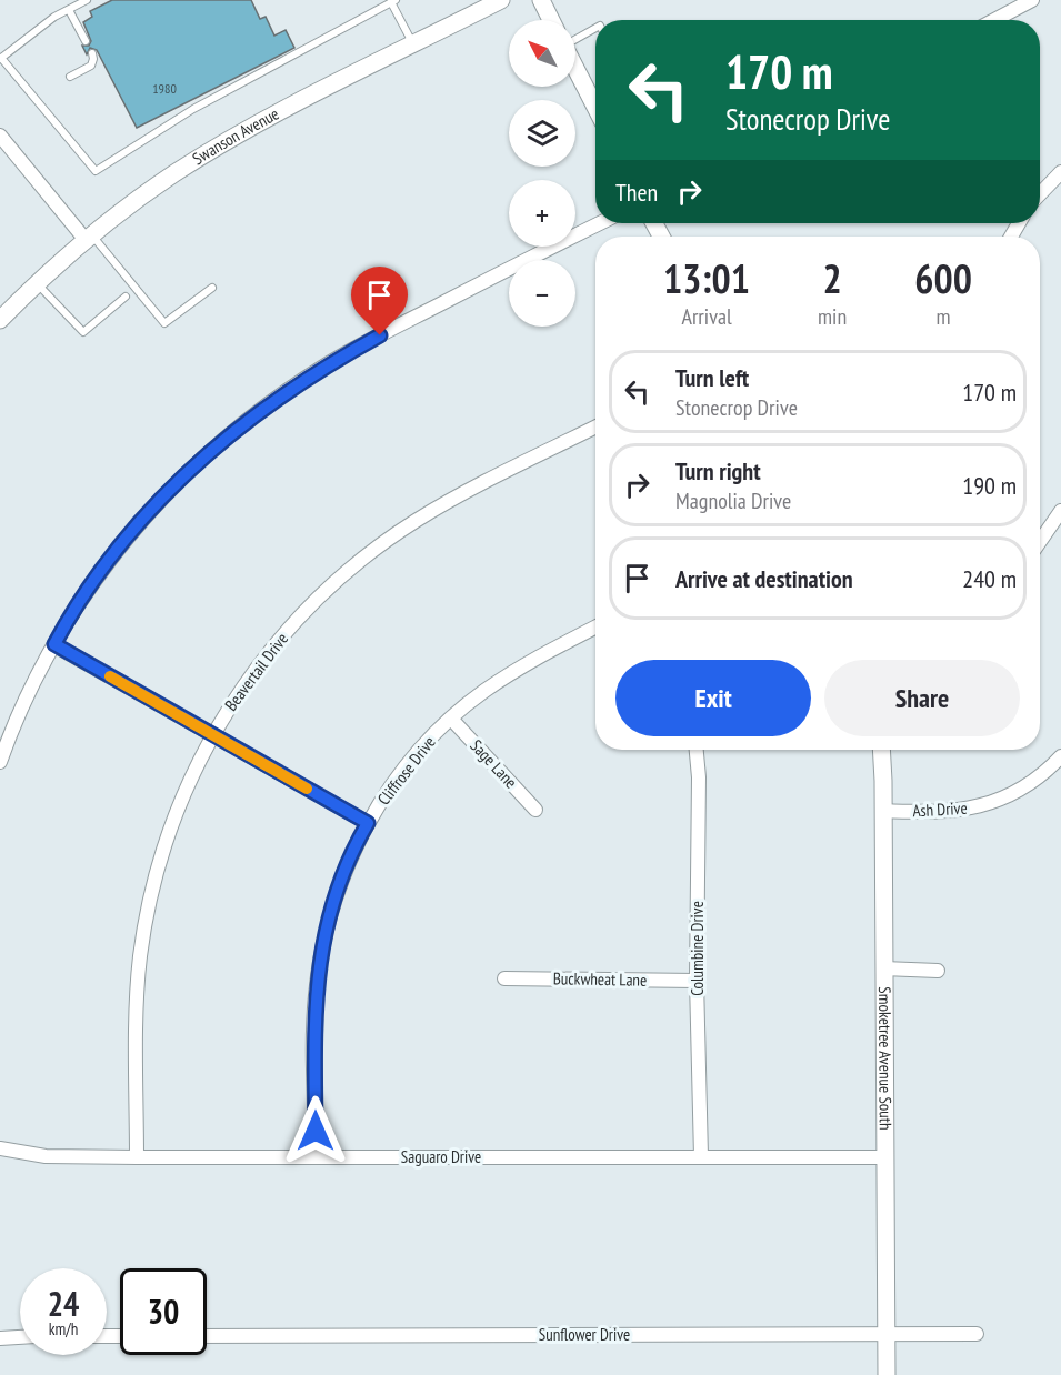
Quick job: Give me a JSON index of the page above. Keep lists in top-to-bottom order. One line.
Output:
{"streets":{"street":["Swanson Avenue","Beavertail Drive","Sage Lane","Cliffrose Drive","Ash Drive","Columbine Drive","Buckwheat Lane","Smoketree Avenue South","Saguaro Drive","Sunflower Drive"]},"crossings":[["Beavertail Drive","Saguaro Drive"],["Sage Lane","Cliffrose Drive"],["Cliffrose Drive","Saguaro Drive"],["Ash Drive","Smoketree Avenue South"],["Columbine Drive","Buckwheat Lane"],["Columbine Drive","Saguaro Drive"],["Smoketree Avenue South","Saguaro Drive"],["Smoketree Avenue South","Sunflower Drive"]],"house_numbers":["1980"],"north":"top left","page":{"map_buttons":["+","−"],"turn":["170 m","Stonecrop Drive"],"then":"Then","eta":["13:01","Arrival","2","min","600","m"],"list":[{"name":"Turn left","note":"Stonecrop Drive","value":"170 m"},{"name":"Turn right","note":"Magnolia Drive","value":"190 m"},{"name":"Arrive at destination","value":"240 m"}],"buttons":["Exit","Share"],"speed":"24 km/h","limit":"30"}}
